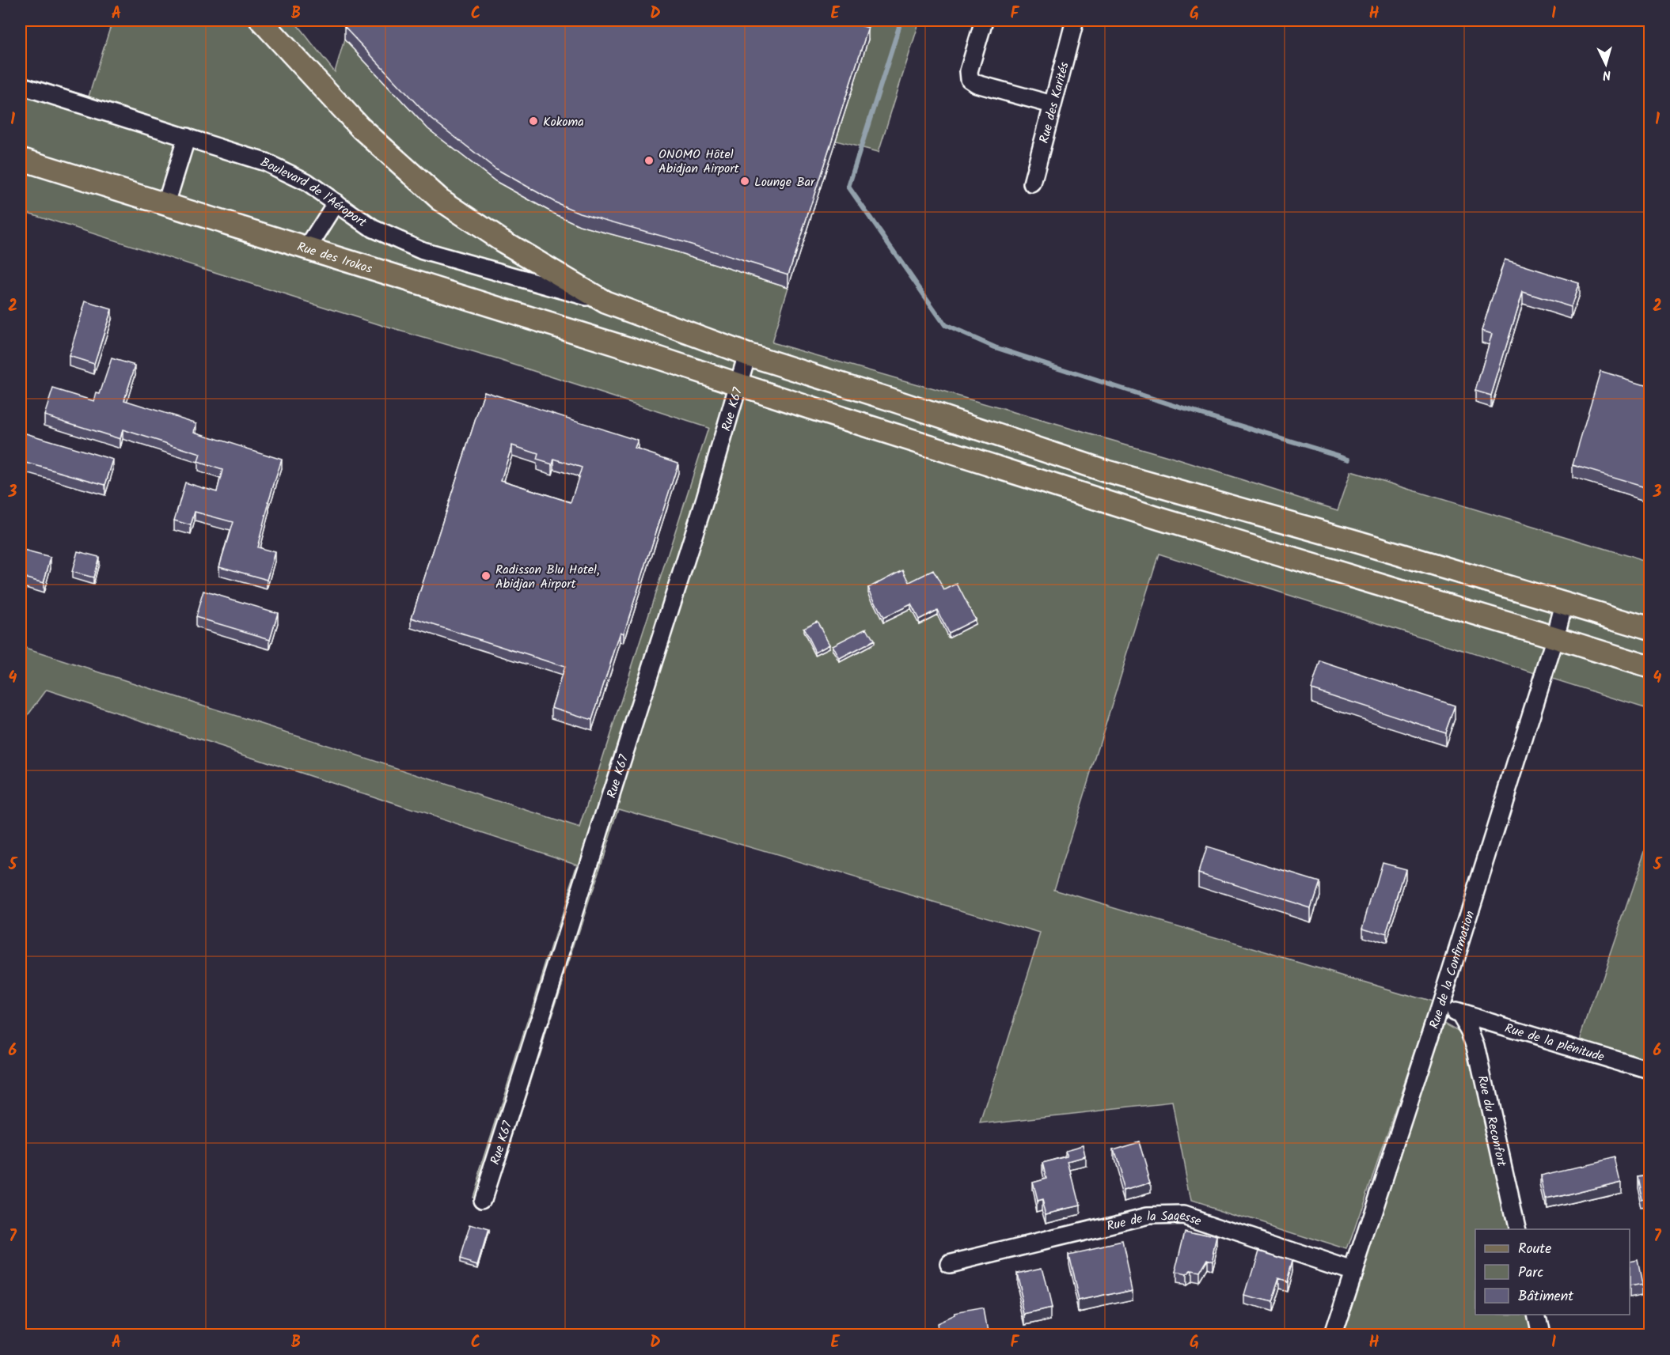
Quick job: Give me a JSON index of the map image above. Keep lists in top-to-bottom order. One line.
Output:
{"streets":{"main road":["Rue des Irokos"],"street":["Rue des Karités","Boulevard de l'Aéroport","Rue K67","Rue de la Confirmation","Rue de la plénitude","Rue du Reconfort","Rue de la Sagesse"]},"crossings":[["Rue des Irokos","Rue K67"],["Rue des Irokos","Rue de la Confirmation"],["Rue de la Confirmation","Rue de la plénitude"],["Rue de la Confirmation","Rue de la Sagesse"],["Rue de la plénitude","Rue du Reconfort"]],"places":["Kokoma","ONOMO Hôtel Abidjan Airport","Lounge Bar","Radisson Blu Hotel, Abidjan Airport"],"legend":["Route","Parc","Bâtiment"],"north":"bottom","grid":{"columns":["A","B","C","D","E","F","G","H","I"],"rows":["1","2","3","4","5","6","7"]}}
